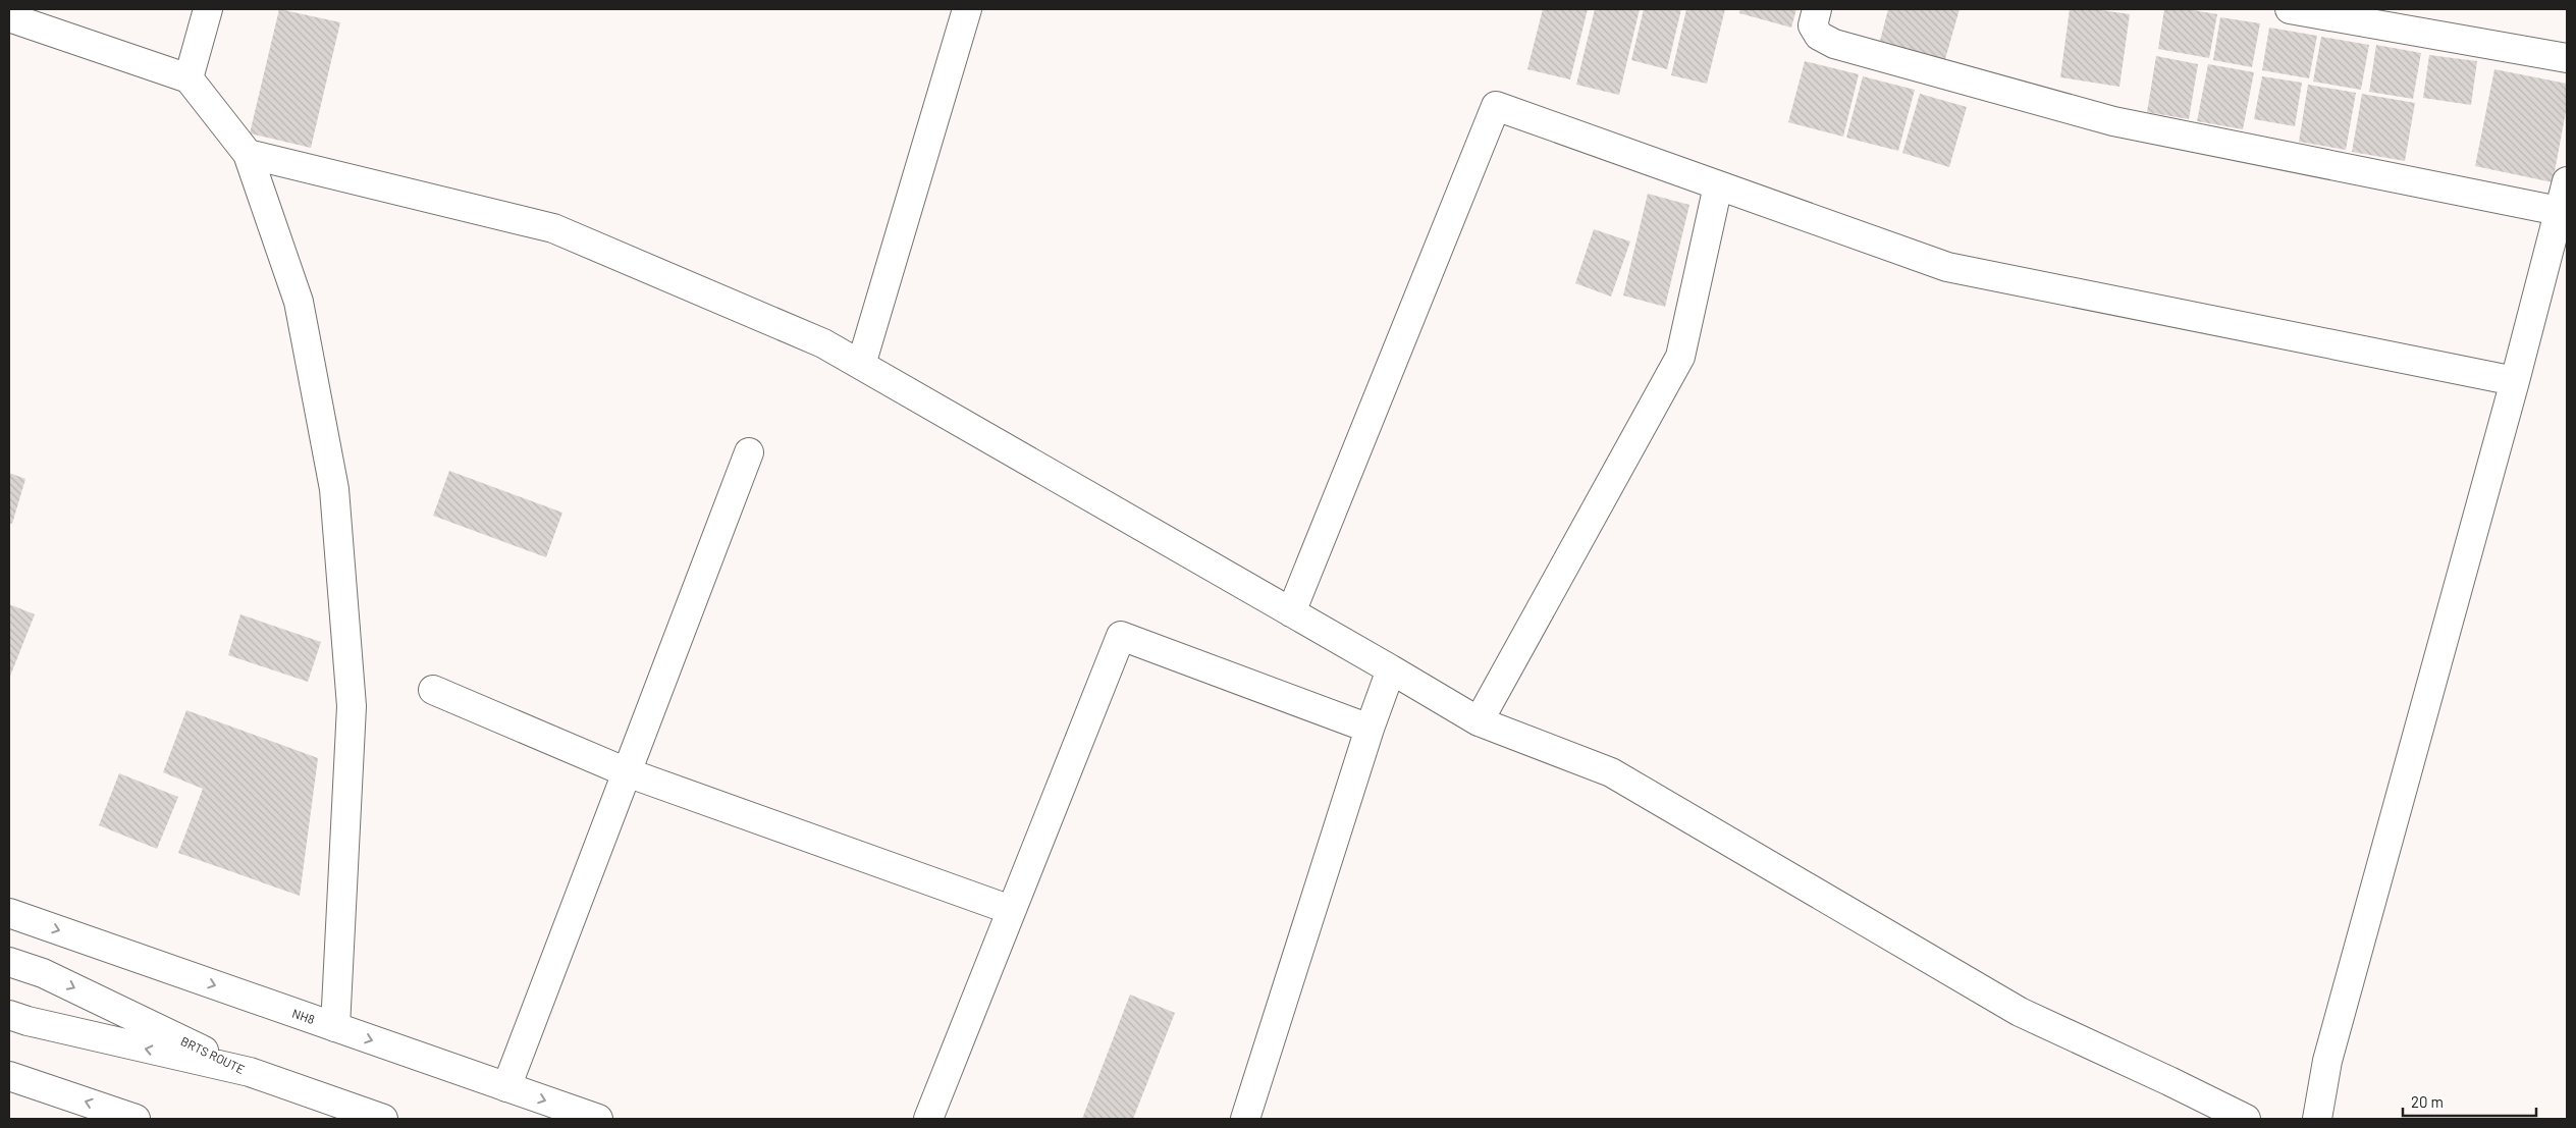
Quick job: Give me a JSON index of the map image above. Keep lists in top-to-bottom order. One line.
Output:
{"streets":{"street":["NH8","BRTS ROUTE"]},"scale_bar":"20 m"}
